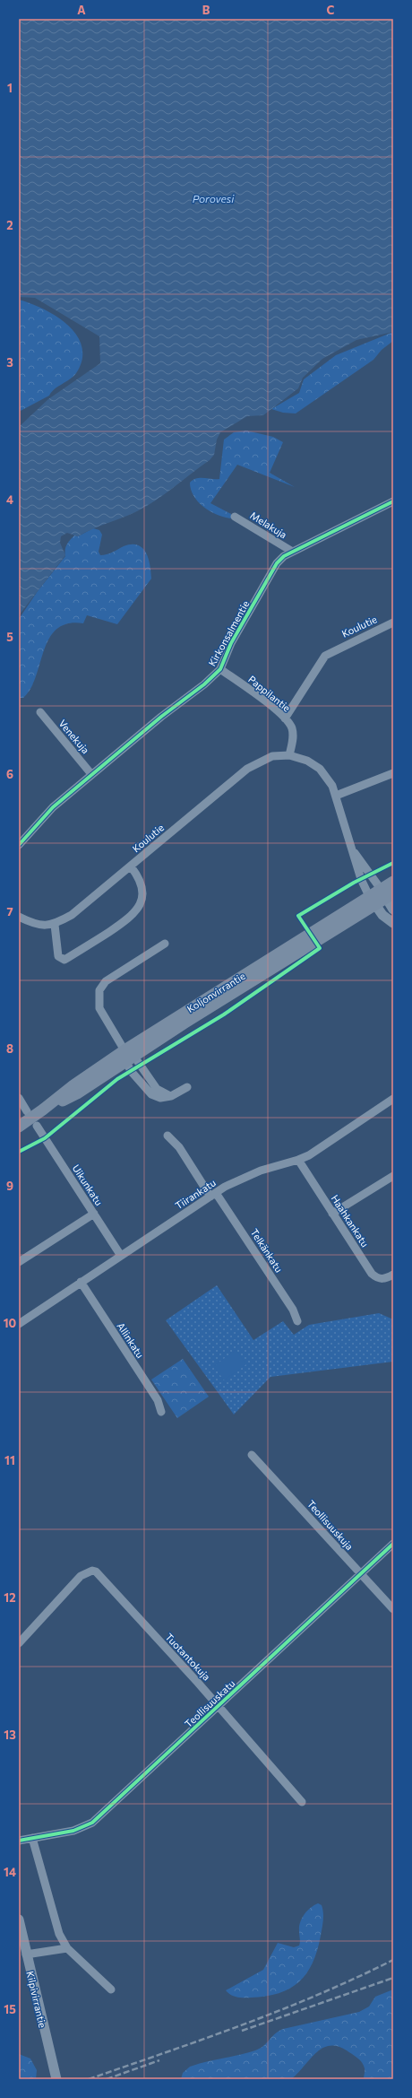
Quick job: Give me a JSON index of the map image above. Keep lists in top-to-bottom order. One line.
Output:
{"streets":{"main road":["Koljonvirrantie"],"street":["Melakuja","Koulutie","Kirkonsalmentie","Pappilantie","Venekuja","Uikunkatu","Tiirankatu","Haahkankatu","Telkänkatu","Allinkatu","Teollisuuskuja","Tuotantokuja","Teollisuuskatu","Kilpivirrantie"]},"crossings":[["Melakuja","Kirkonsalmentie"],["Koulutie","Pappilantie"],["Kirkonsalmentie","Pappilantie"],["Kirkonsalmentie","Venekuja"],["Uikunkatu","Tiirankatu"],["Tiirankatu","Haahkankatu"],["Tiirankatu","Telkänkatu"],["Tiirankatu","Allinkatu"],["Teollisuuskuja","Teollisuuskatu"],["Tuotantokuja","Teollisuuskatu"]],"water":["Porovesi"],"grid":{"columns":["A","B","C"],"rows":["1","2","3","4","5","6","7","8","9","10","11","12","13","14","15"]}}
